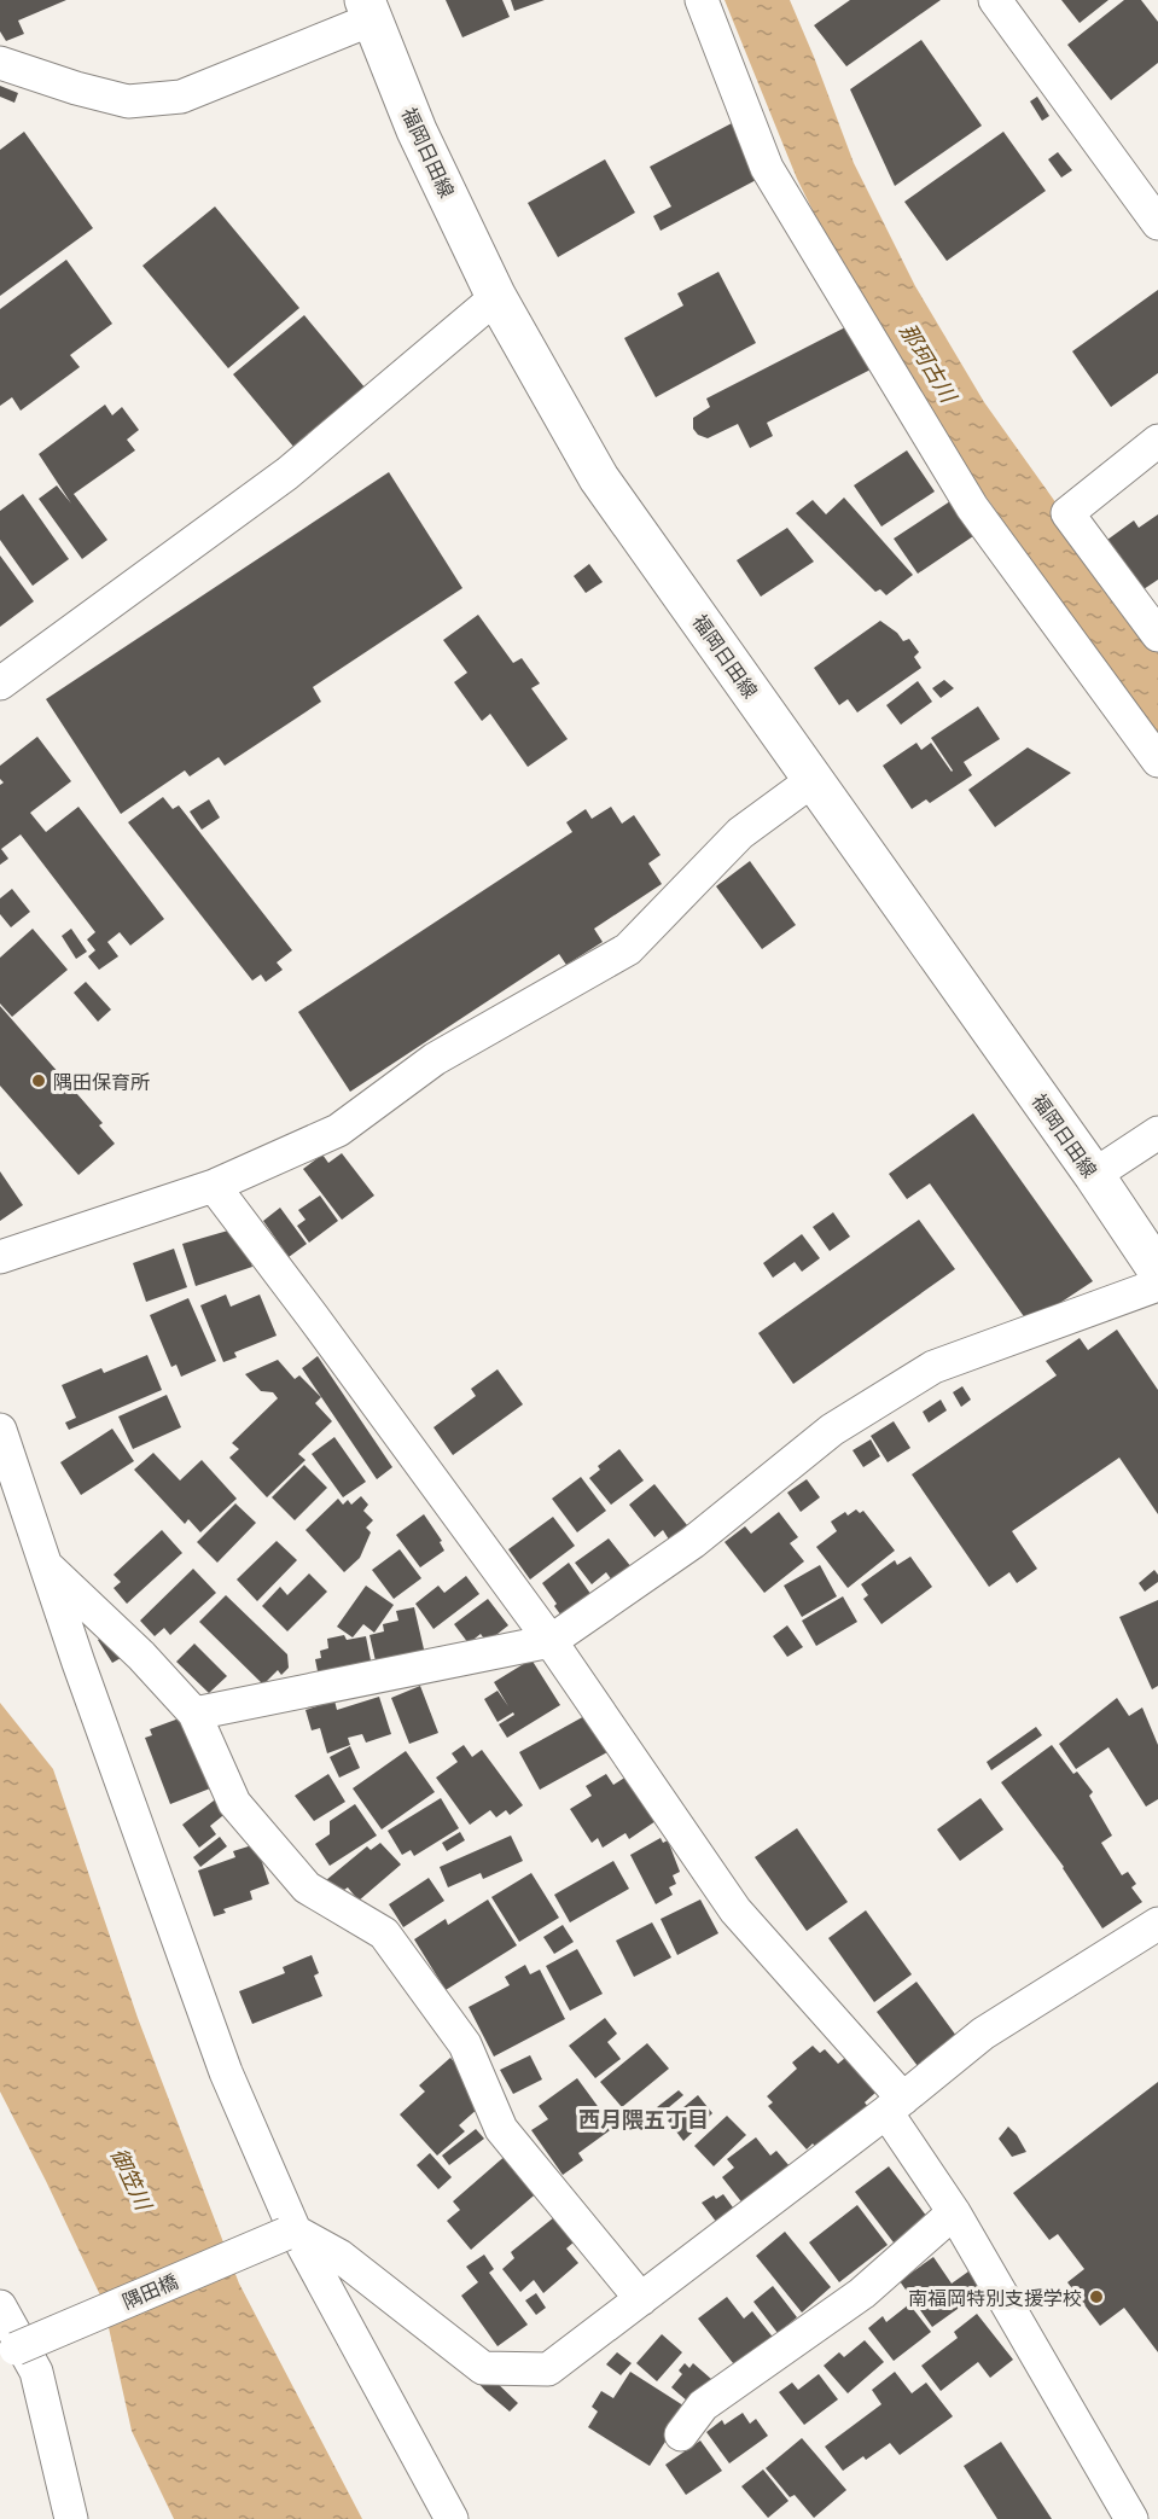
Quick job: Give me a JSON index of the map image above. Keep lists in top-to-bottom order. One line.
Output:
{"streets":{"main road":["福岡日田線"],"street":["隅田橋"]},"districts":["西月隈五丁目"],"water":["那珂古川","御笠川"],"places":["隅田保育所","南福岡特別支援学校"]}
